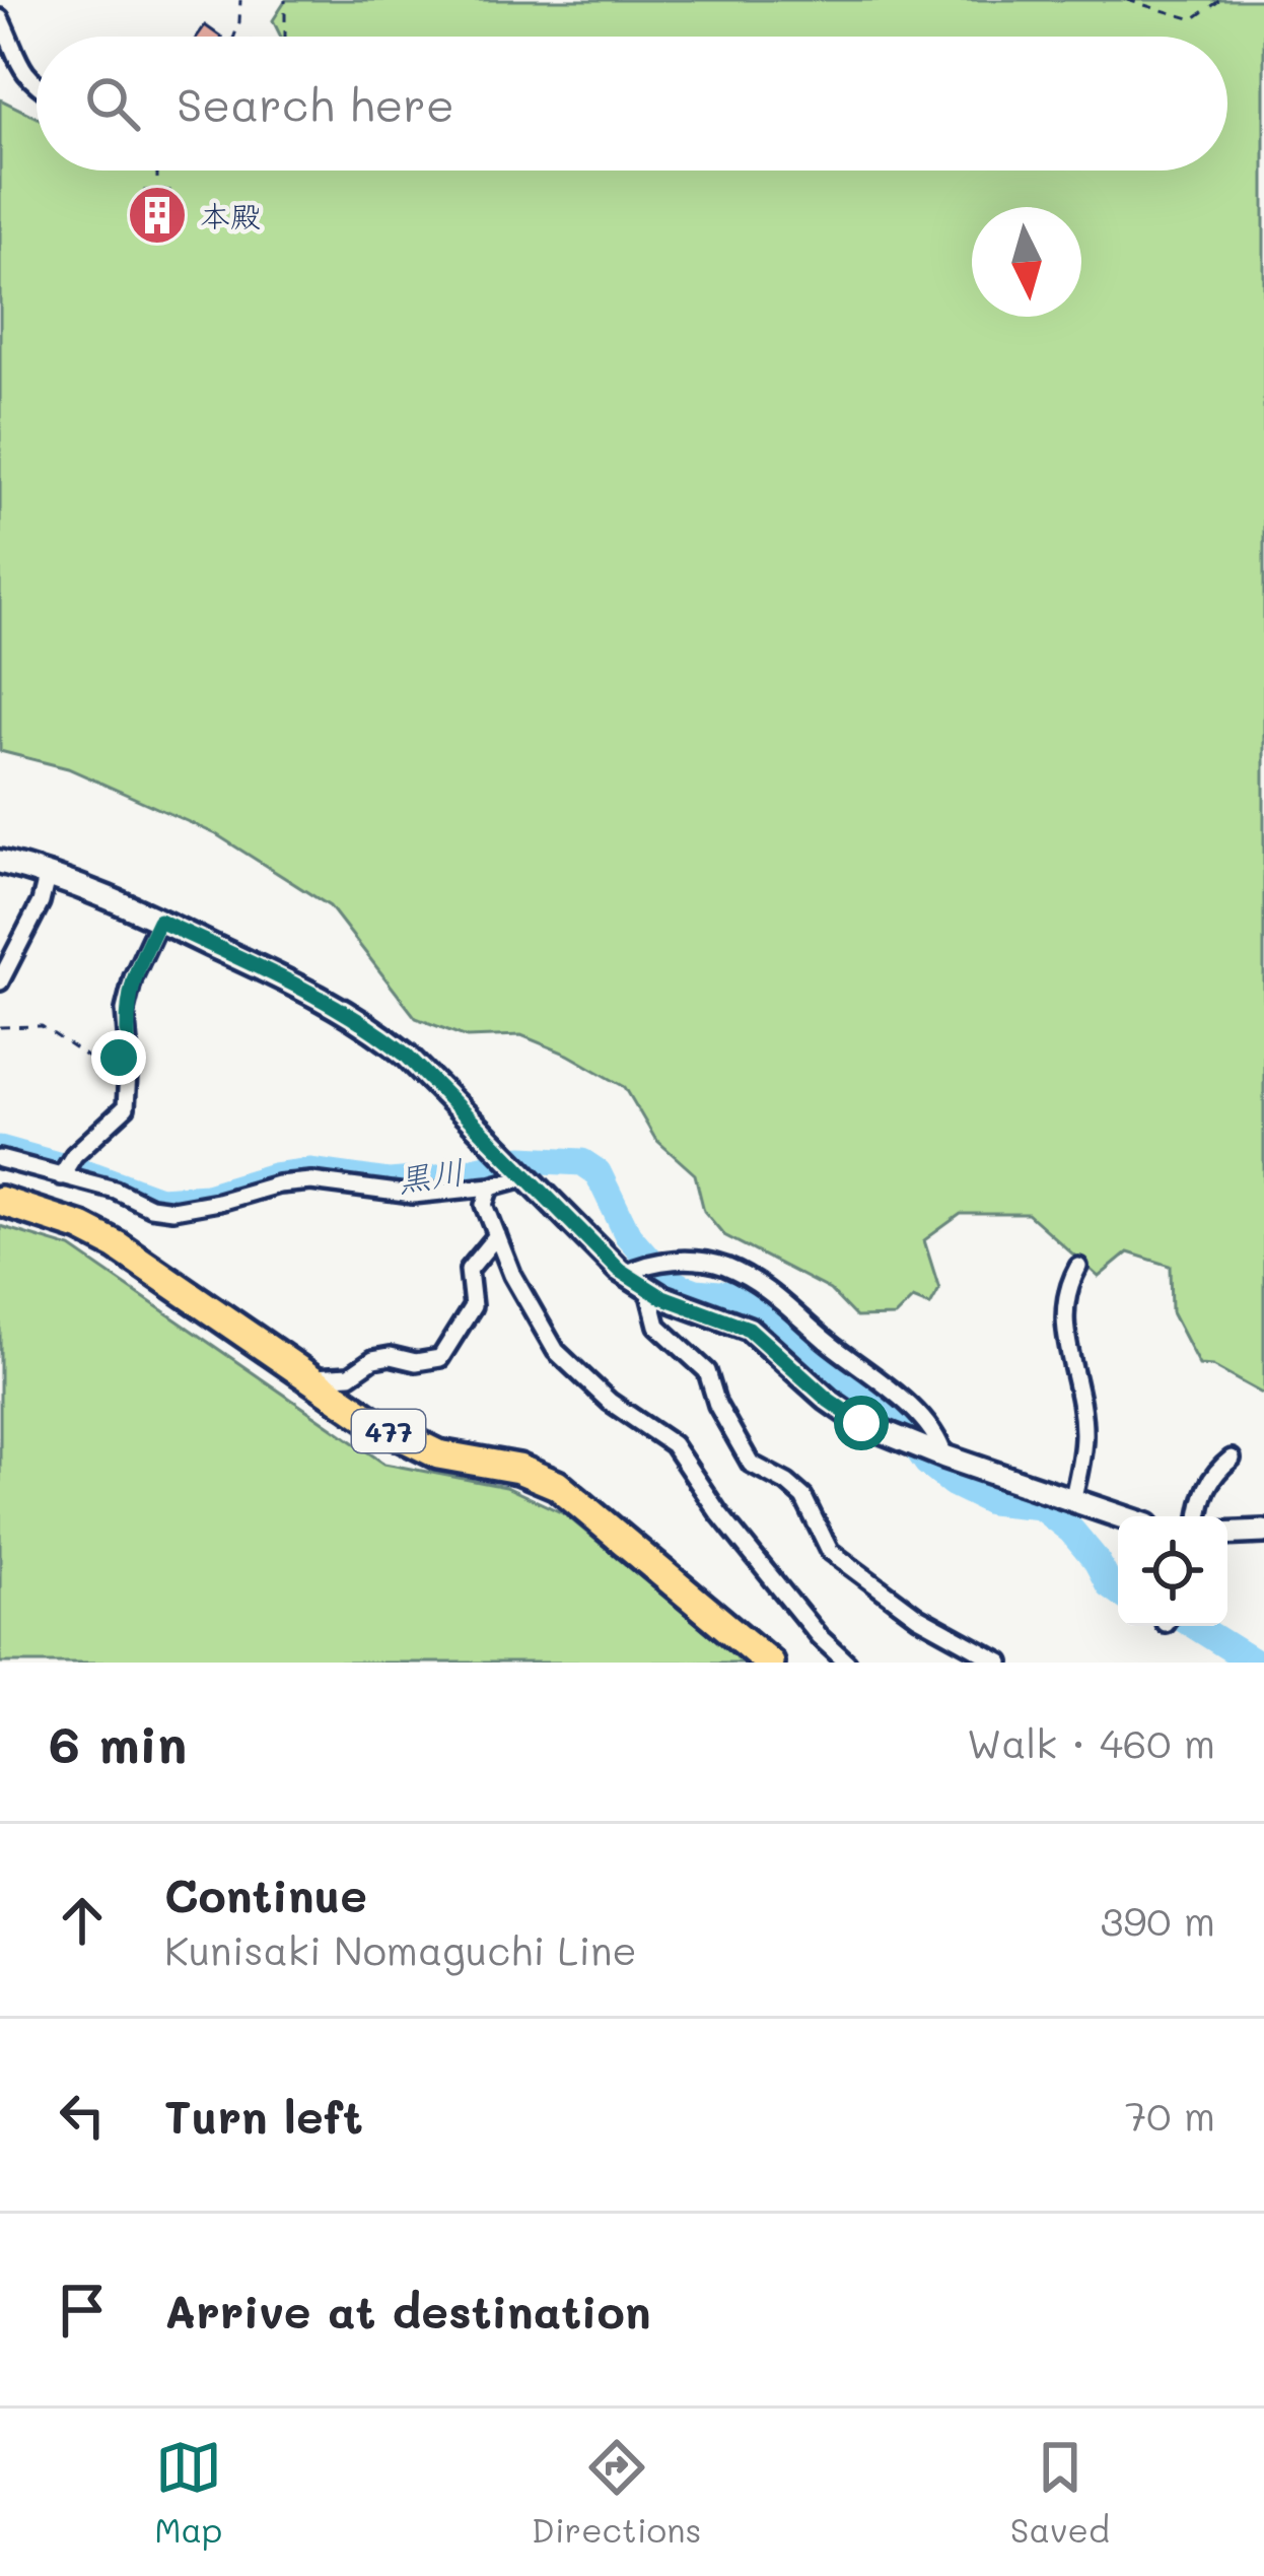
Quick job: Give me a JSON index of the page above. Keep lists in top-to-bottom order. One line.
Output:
{"streets":{"highway":["477"]},"water":["黒川"],"places":{"building":["本殿"]},"north":"bottom","page":{"search":"Search here","heading":["6 min","Walk · 460 m"],"list":[["Continue","Kunisaki Nomaguchi Line","390 m"],["Turn left","70 m"],"Arrive at destination"],"nav":["Map","Directions","Saved"]}}
